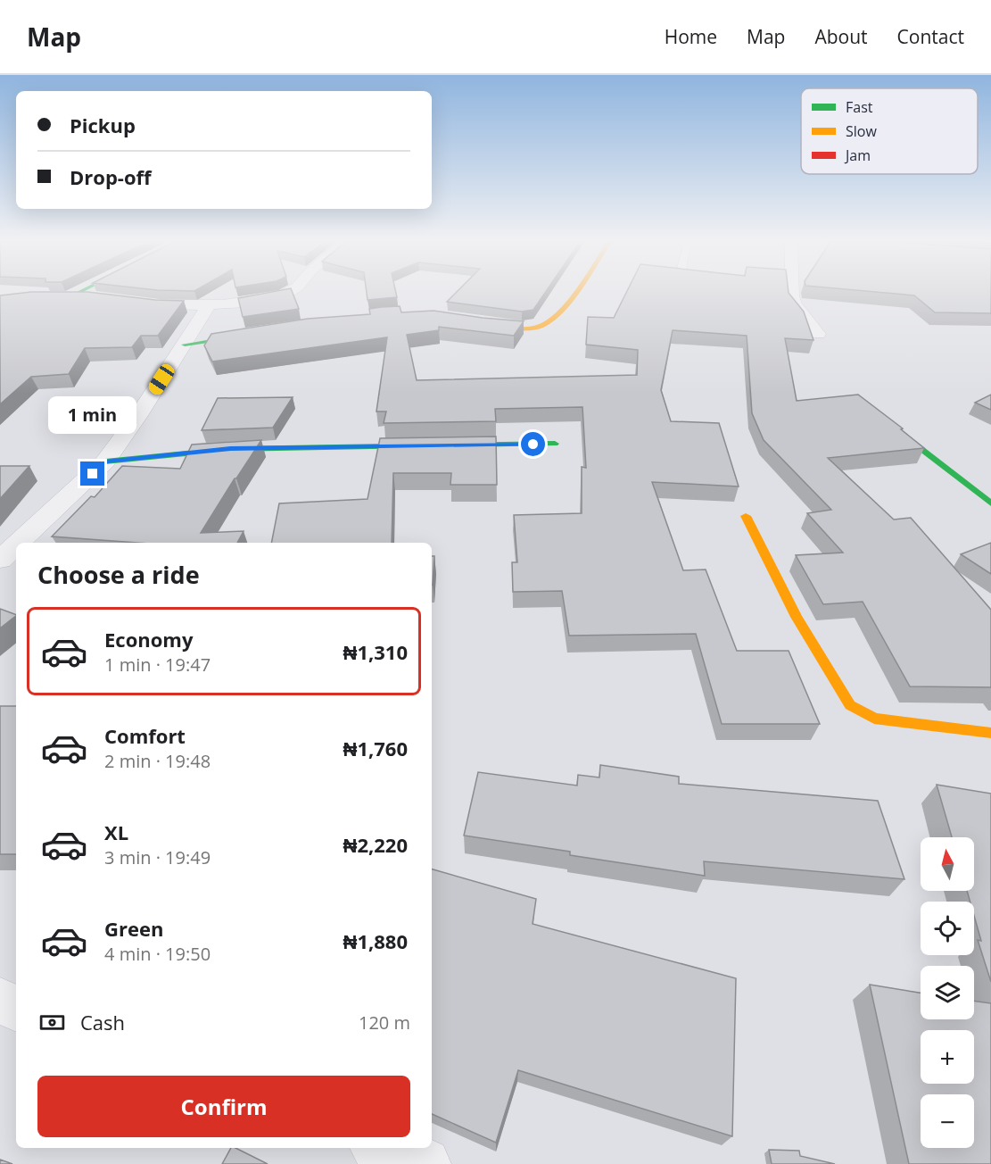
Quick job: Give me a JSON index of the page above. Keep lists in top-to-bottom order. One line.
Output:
{"legend":["Fast","Slow","Jam"],"north":"top","page":{"header":"Map","nav":["Home","Map","About","Contact"],"banner":["Pickup","Drop-off"],"bubble":"1 min","heading":"Choose a ride","list":[{"name":"Economy","note":"1 min · 19:47","value":"₦1,310"},{"name":"Comfort","note":"2 min · 19:48","value":"₦1,760"},{"name":"XL","note":"3 min · 19:49","value":"₦2,220"},{"name":"Green","note":"4 min · 19:50","value":"₦1,880"}],"map_buttons":["+","−"],"pay":["Cash","120 m"],"buttons":"Confirm"}}
